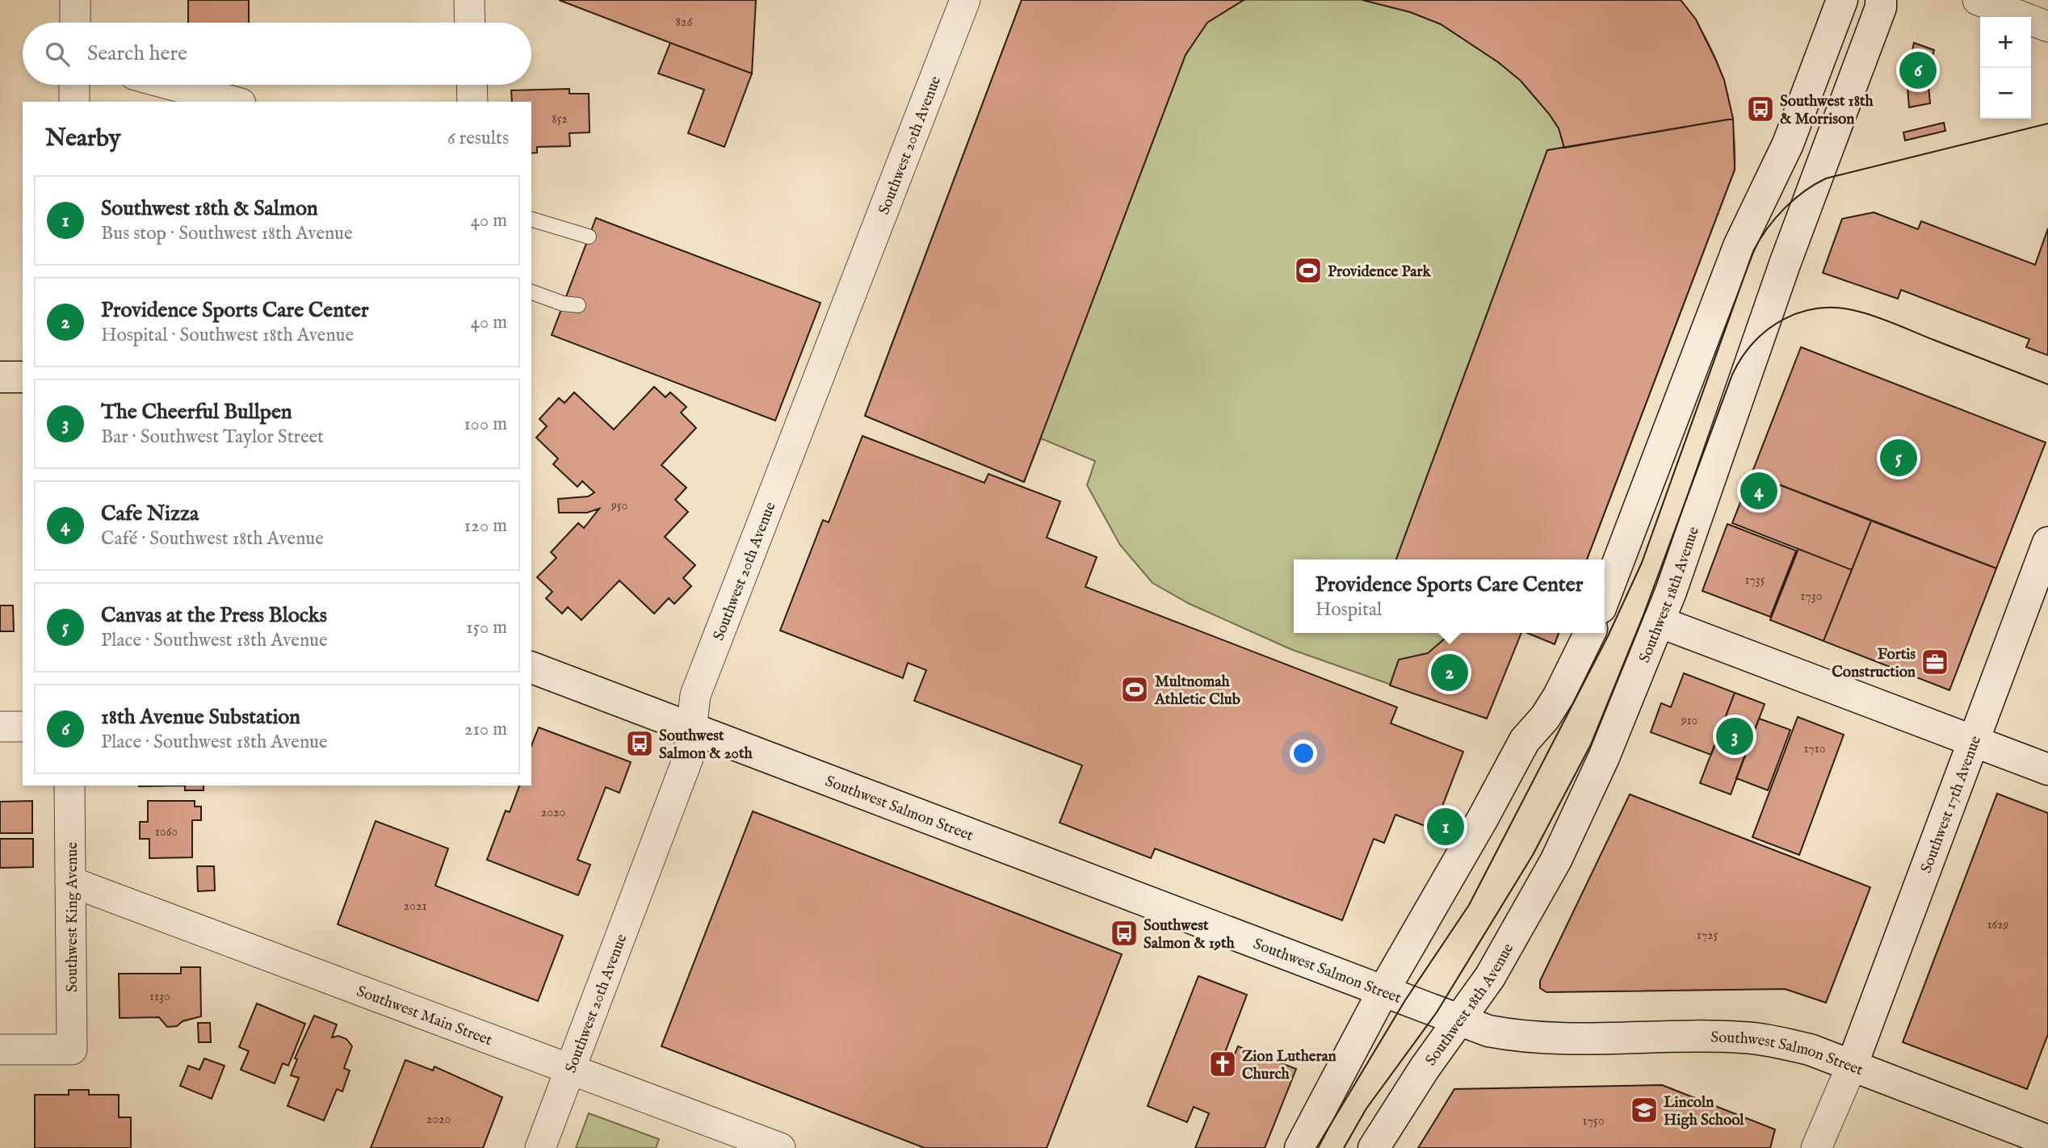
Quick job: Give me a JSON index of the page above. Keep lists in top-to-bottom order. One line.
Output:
{"streets":{"street":["Southwest 20th Avenue","Southwest 18th Avenue","Southwest 17th Avenue","Southwest Salmon Street","Southwest King Avenue","Southwest Main Street"]},"crossings":[["Southwest 20th Avenue","Southwest Salmon Street"],["Southwest 20th Avenue","Southwest Main Street"],["Southwest 18th Avenue","Southwest Salmon Street"],["Southwest 17th Avenue","Southwest Salmon Street"],["Southwest King Avenue","Southwest Main Street"]],"places":{"bus stop":["Southwest 18th & Morrison","Southwest Salmon & 20th","Southwest Salmon & 19th"],"sports":["Providence Park","Multnomah Athletic Club"],"office":["Fortis Construction"],"church":["Zion Lutheran Church"],"school or university":["Lincoln High School"]},"house_numbers":["826","852","950","1735","1730","910","1710","2020","1060","2021","1629","1725","1130","2020","1750"],"page":{"map_buttons":["+","−"],"search":"Search here","pins":["6","5","4","2","3","1"],"heading":["Nearby","6 results"],"list":[{"mark":"1","name":"Southwest 18th & Salmon","note":"Bus stop · Southwest 18th Avenue","value":"40 m"},{"mark":"2","name":"Providence Sports Care Center","note":"Hospital · Southwest 18th Avenue","value":"40 m"},{"mark":"3","name":"The Cheerful Bullpen","note":"Bar · Southwest Taylor Street","value":"100 m"},{"mark":"4","name":"Cafe Nizza","note":"Café · Southwest 18th Avenue","value":"120 m"},{"mark":"5","name":"Canvas at the Press Blocks","note":"Place · Southwest 18th Avenue","value":"150 m"},{"mark":"6","name":"18th Avenue Substation","note":"Place · Southwest 18th Avenue","value":"210 m"}],"popup":["Providence Sports Care Center","Hospital"]}}
